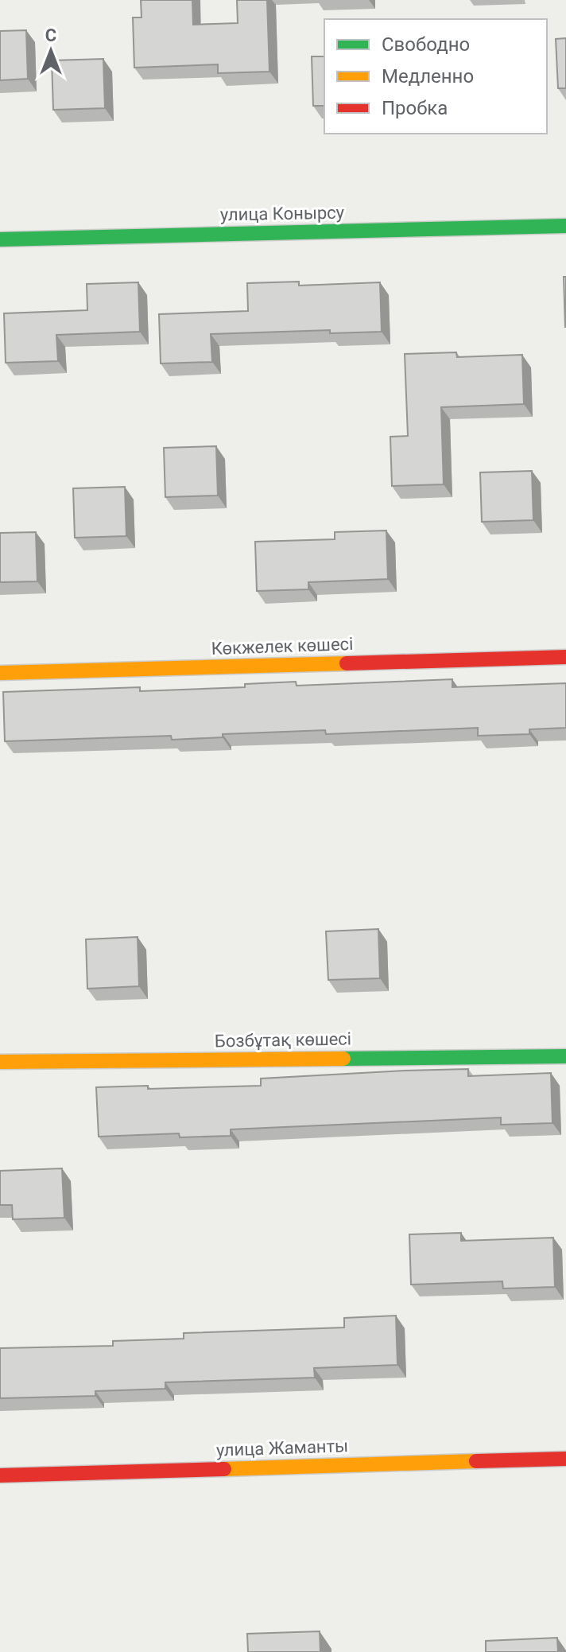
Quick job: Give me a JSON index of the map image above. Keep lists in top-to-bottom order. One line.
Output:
{"streets":{"street":["улица Конырсу","Көкжелек көшесі","Бозбұтақ көшесі","улица Жаманты"]},"legend":["Свободно","Медленно","Пробка"],"north":"top"}
